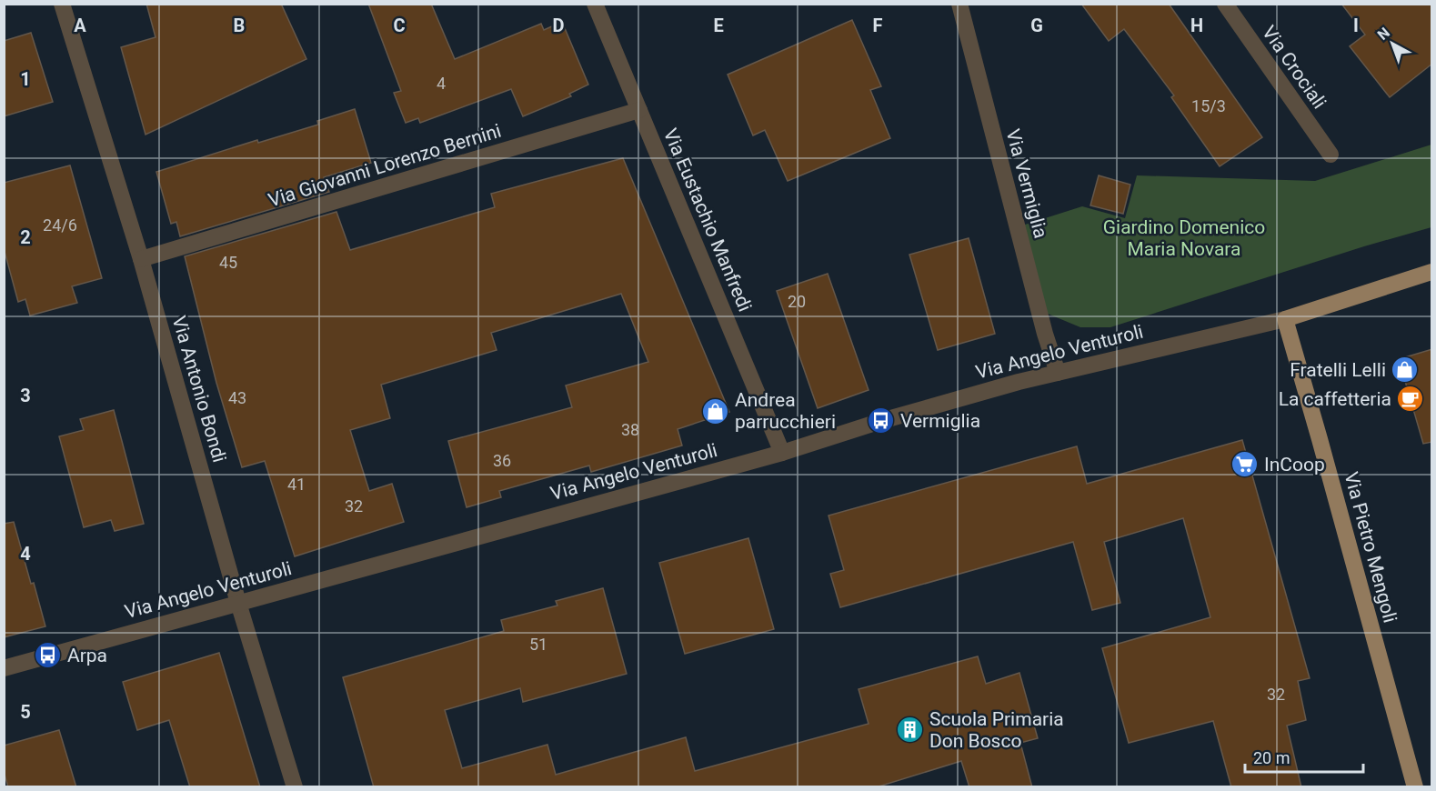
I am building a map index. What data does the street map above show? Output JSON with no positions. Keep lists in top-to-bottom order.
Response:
{
  "streets": {
    "main road": ["Via Angelo Venturoli", "Via Pietro Mengoli"],
    "street": [
      "Via Crociali",
      "Via Giovanni Lorenzo Bernini",
      "Via Vermiglia",
      "Via Eustachio Manfredi",
      "Via Antonio Bondi"
    ]
  },
  "crossings": [
    ["Via Giovanni Lorenzo Bernini", "Via Eustachio Manfredi"],
    ["Via Giovanni Lorenzo Bernini", "Via Antonio Bondi"],
    ["Via Vermiglia", "Via Angelo Venturoli"],
    ["Via Eustachio Manfredi", "Via Angelo Venturoli"],
    ["Via Angelo Venturoli", "Via Antonio Bondi"],
    ["Via Angelo Venturoli", "Via Pietro Mengoli"]
  ],
  "parks": ["Giardino Domenico Maria Novara"],
  "places": {
    "shop": ["Fratelli Lelli", "Andrea parrucchieri"],
    "cafe": ["La caffetteria"],
    "bus stop": ["Vermiglia", "Arpa"],
    "supermarket": ["InCoop"],
    "building": ["Scuola Primaria Don Bosco"]
  },
  "house_numbers": [
    "4",
    "15/3",
    "24/6",
    "45",
    "20",
    "43",
    "38",
    "36",
    "41",
    "32",
    "51",
    "32"
  ],
  "scale_bar": "20 m",
  "north": "top left",
  "grid": {
    "columns": [
      "A",
      "B",
      "C",
      "D",
      "E",
      "F",
      "G",
      "H",
      "I"
    ],
    "rows": [
      "1",
      "2",
      "3",
      "4",
      "5"
    ]
  }
}
